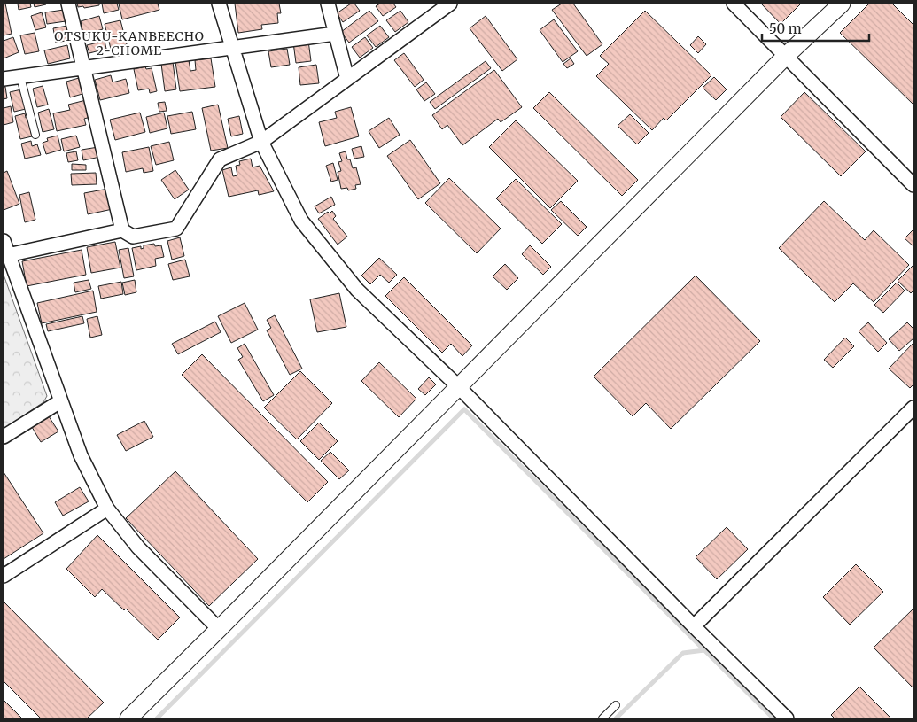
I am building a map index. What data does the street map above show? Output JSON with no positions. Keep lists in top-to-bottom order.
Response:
{
  "districts": ["OTSUKU-KANBEECHO 2-CHOME"],
  "scale_bar": "50 m"
}
